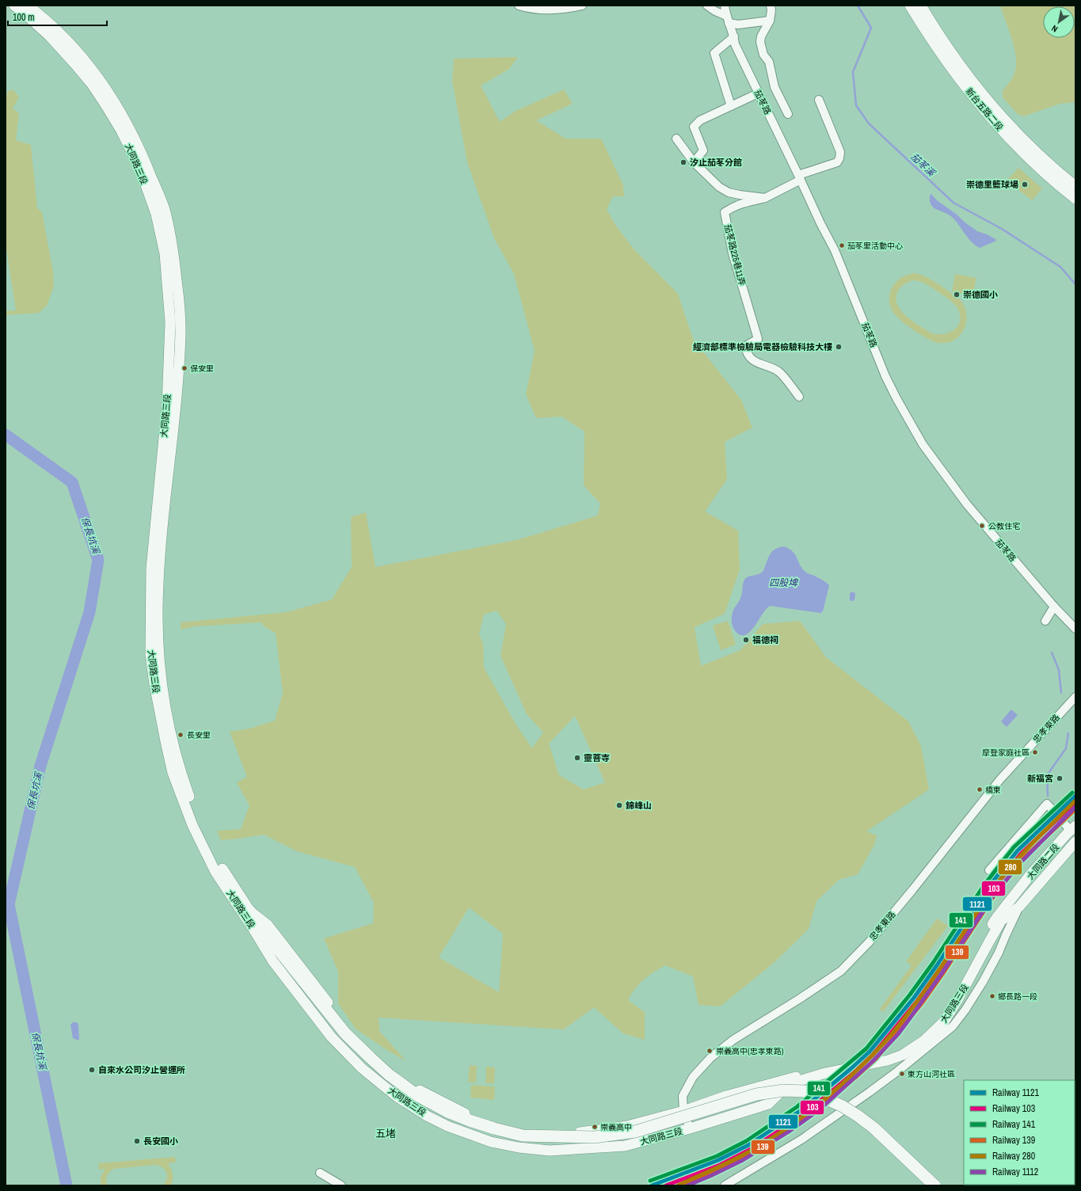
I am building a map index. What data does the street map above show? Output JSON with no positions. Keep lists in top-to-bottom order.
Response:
{
  "streets": {
    "main road": ["新台五路二段", "大同路三段", "大同路二段"],
    "street": ["茄苳路", "茄苳路225巷11弄", "忠孝東路"]
  },
  "crossings": [
    ["大同路三段", "忠孝東路"],
    ["大同路三段", "大同路二段"]
  ],
  "districts": ["五堵"],
  "water": ["茄苳溪", "保長坑溪", "四股埤"],
  "places": [
    "汐止茄苳分館",
    "崇德里籃球場",
    "茄苳里活動中心",
    "崇德國小",
    "經濟部標準檢驗局電器檢驗科技大樓",
    "保安里",
    "公教住宅",
    "福德祠",
    "長安里",
    "摩登家庭社區",
    "靈菩寺",
    "新福宮",
    "橋東",
    "錦峰山",
    "鄉長路一段",
    "崇義高中(忠孝東路)",
    "自來水公司汐止營運所",
    "東方山河社區",
    "崇義高中",
    "長安國小"
  ],
  "lines": [
    "rail line 141",
    "rail line 1121",
    "rail line 280",
    "rail line 103",
    "rail line 1112",
    "rail line 139"
  ],
  "legend": [
    "Railway 1121",
    "Railway 103",
    "Railway 141",
    "Railway 139",
    "Railway 280",
    "Railway 1112"
  ],
  "scale_bar": "100 m",
  "north": "bottom left"
}
